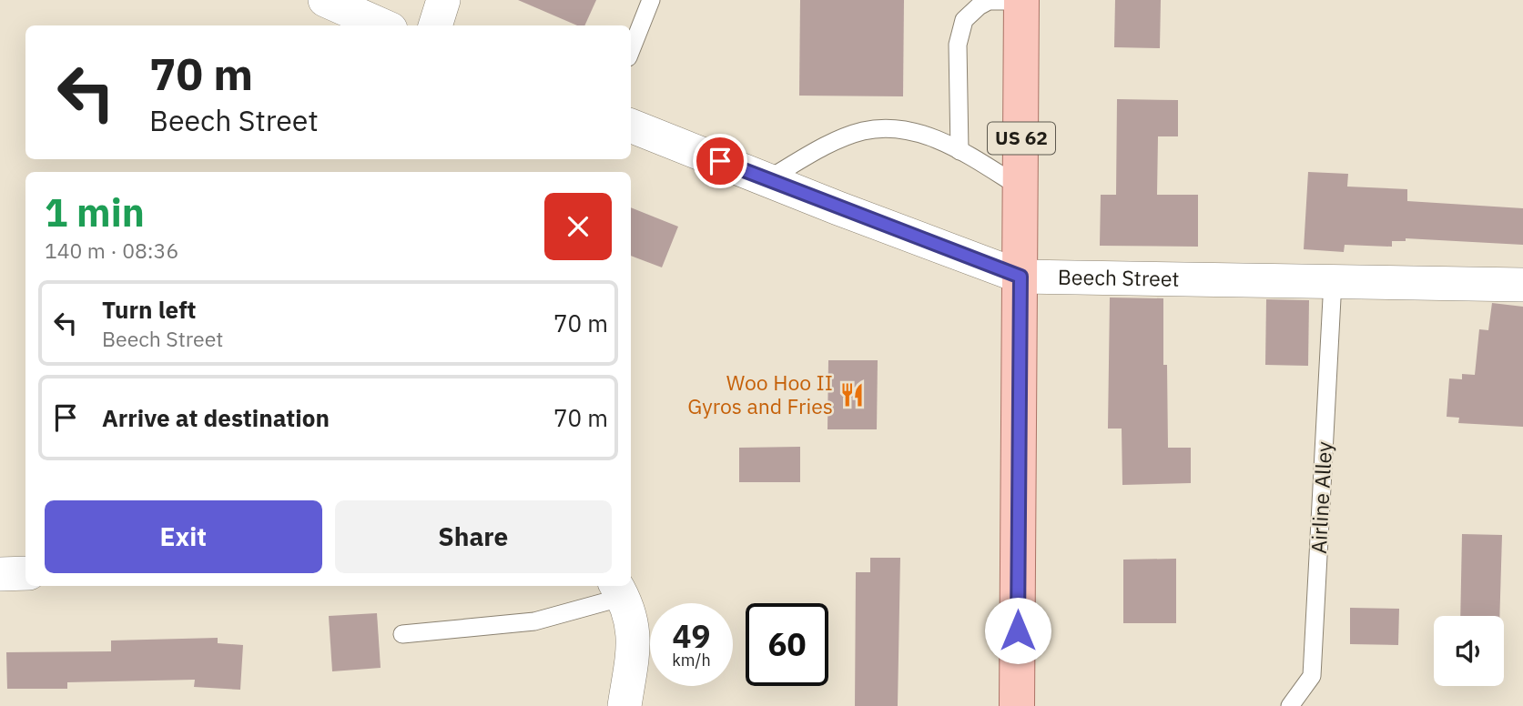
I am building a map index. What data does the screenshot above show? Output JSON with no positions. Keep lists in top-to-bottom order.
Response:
{
  "streets": {
    "main road": ["US 62"],
    "street": ["Beech Street"],
    "lane": ["Airline Alley"]
  },
  "crossings": [
    ["US 62", "Beech Street"],
    ["Beech Street", "Airline Alley"]
  ],
  "places": {
    "restaurant": ["Woo Hoo II Gyros and Fries"]
  },
  "page": {
    "turn": ["70 m", "Beech Street"],
    "heading": ["1 min", "140 m · 08:36"],
    "list": [
      {
        "name": "Turn left",
        "note": "Beech Street",
        "value": "70 m"
      },
      {
        "name": "Arrive at destination",
        "value": "70 m"
      }
    ],
    "buttons": ["Exit", "Share"],
    "speed": "49 km/h",
    "limit": "60"
  }
}
